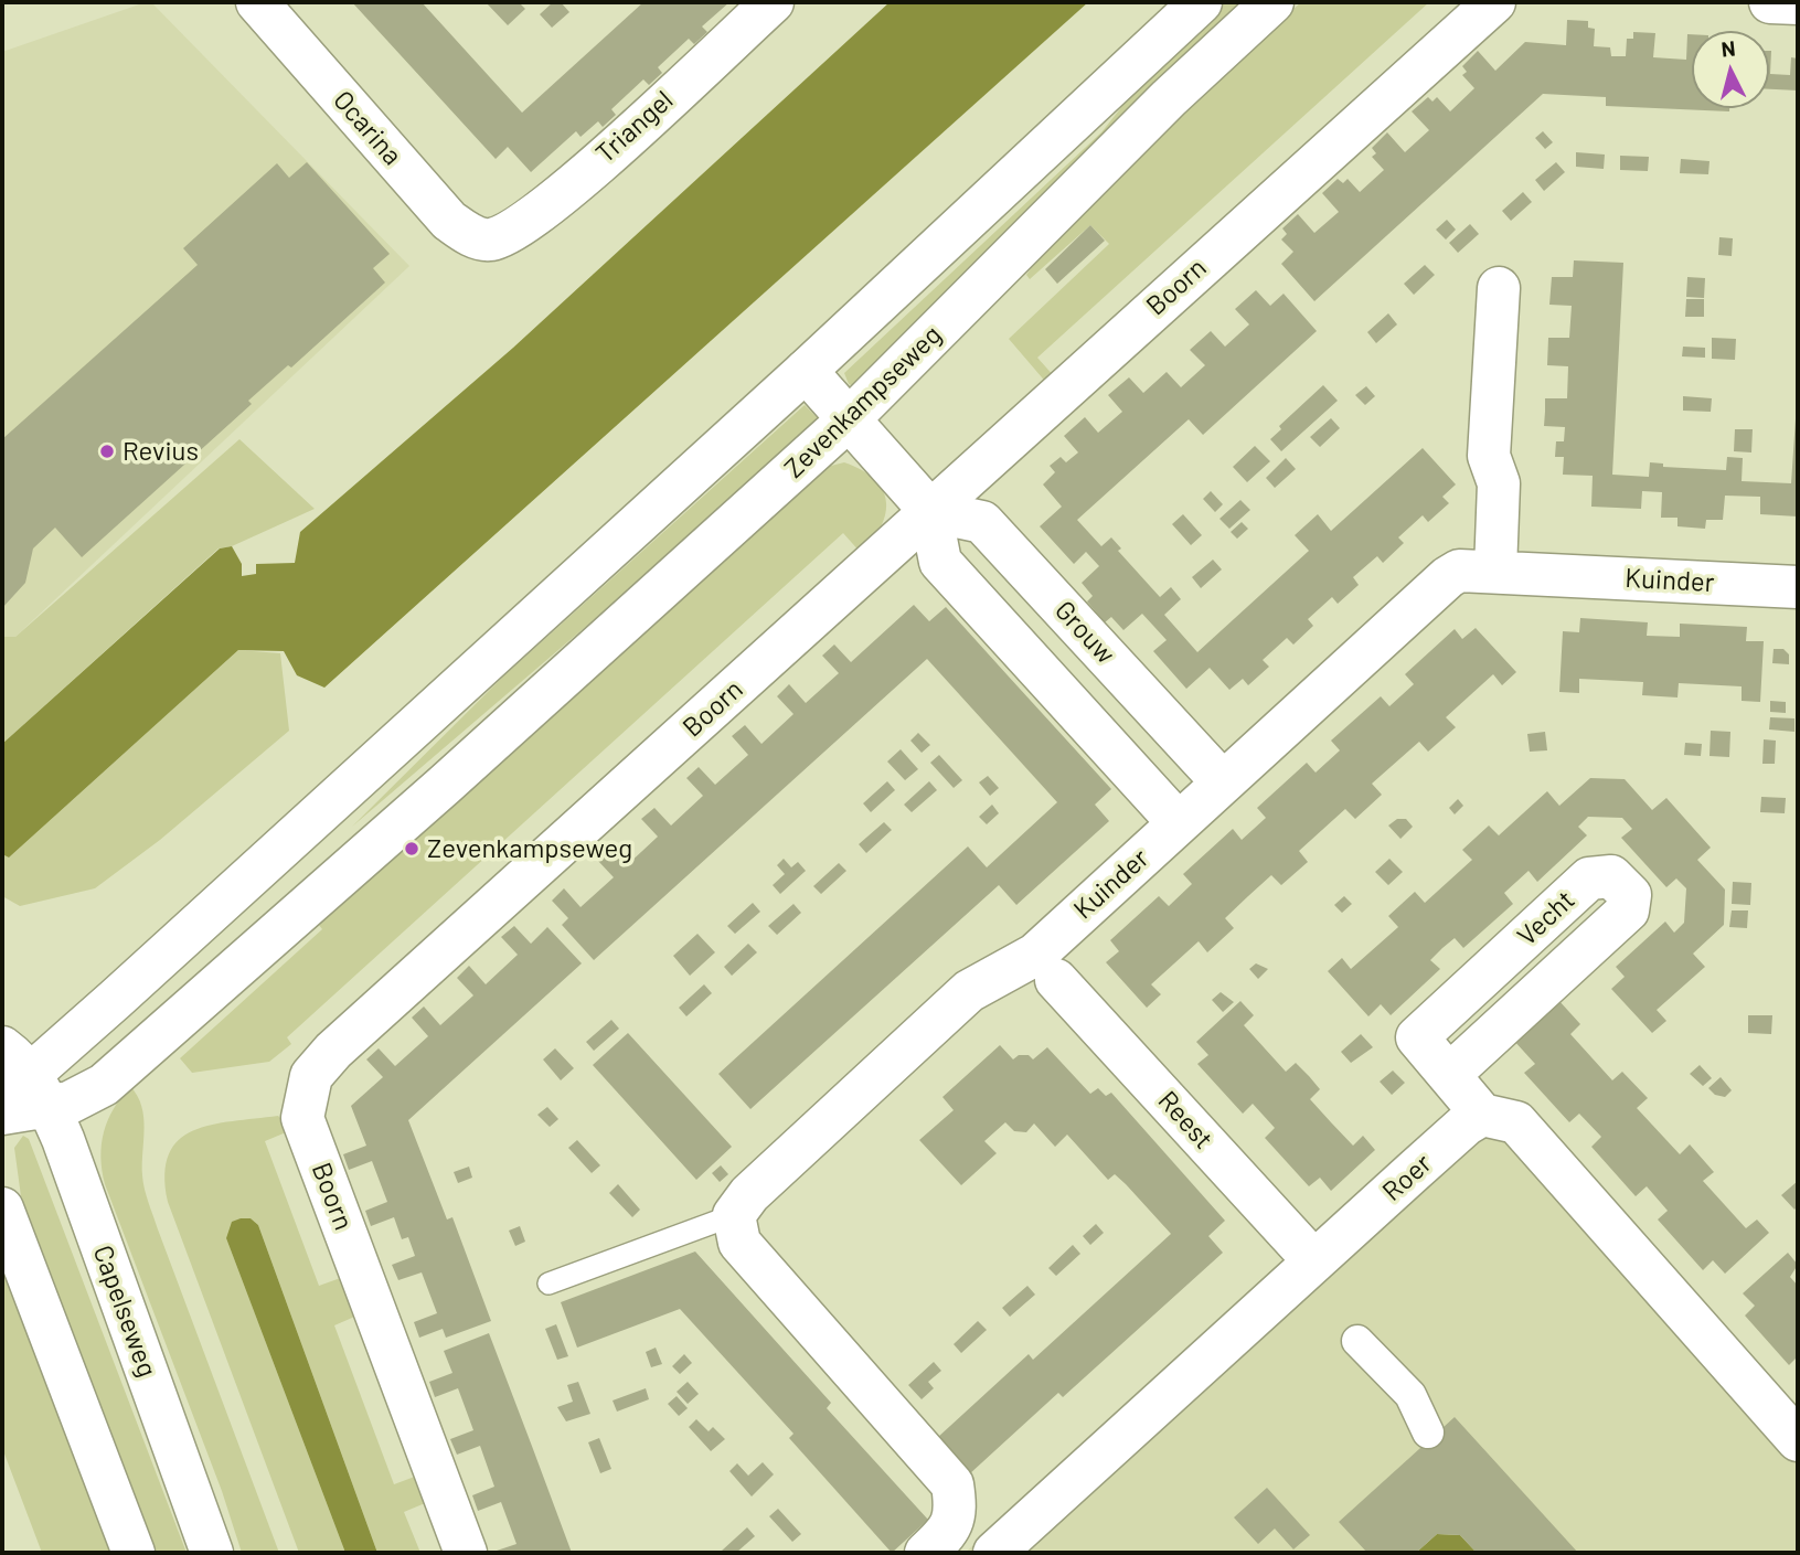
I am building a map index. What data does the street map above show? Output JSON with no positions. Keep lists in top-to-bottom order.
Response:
{
  "streets": {
    "street": [
      "Triangel",
      "Ocarina",
      "Boorn",
      "Zevenkampseweg",
      "Kuinder",
      "Grouw",
      "Vecht",
      "Reest",
      "Roer",
      "Capelseweg"
    ]
  },
  "crossings": [
    ["Triangel", "Ocarina"],
    ["Boorn", "Grouw"],
    ["Zevenkampseweg", "Capelseweg"],
    ["Kuinder", "Grouw"],
    ["Vecht", "Roer"],
    ["Reest", "Roer"]
  ],
  "places": ["Revius", "Zevenkampseweg"],
  "north": "top"
}
